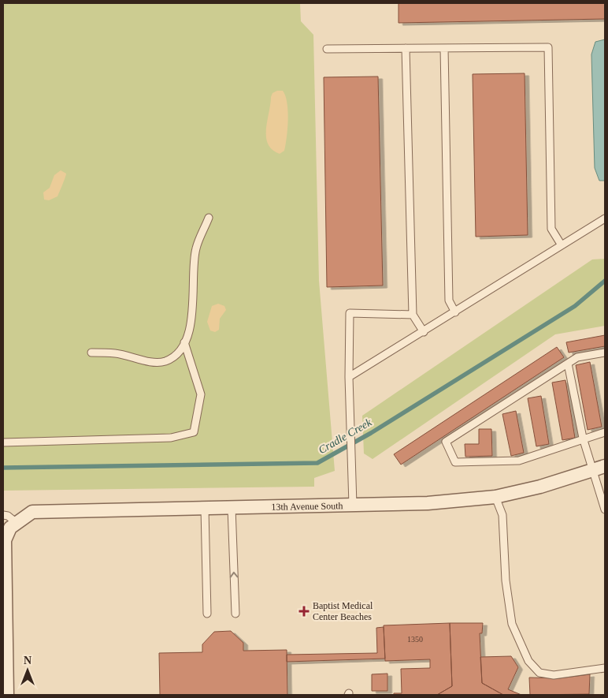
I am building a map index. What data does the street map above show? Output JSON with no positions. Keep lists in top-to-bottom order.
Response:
{
  "streets": {
    "street": ["13th Avenue South"]
  },
  "water": ["Cradle Creek"],
  "places": {
    "health": ["Baptist Medical Center Beaches"]
  },
  "house_numbers": ["1350"],
  "north": "top"
}
